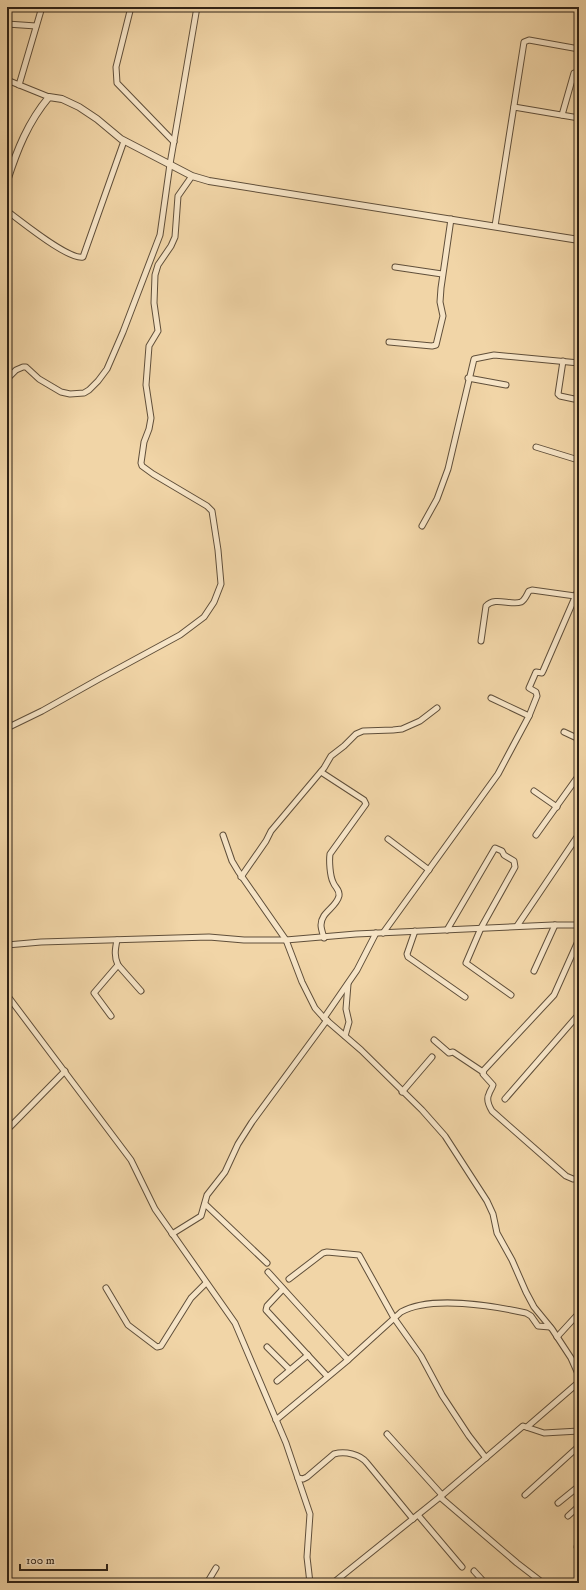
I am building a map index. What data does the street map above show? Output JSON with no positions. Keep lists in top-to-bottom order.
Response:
{
  "scale_bar": "100 m"
}
